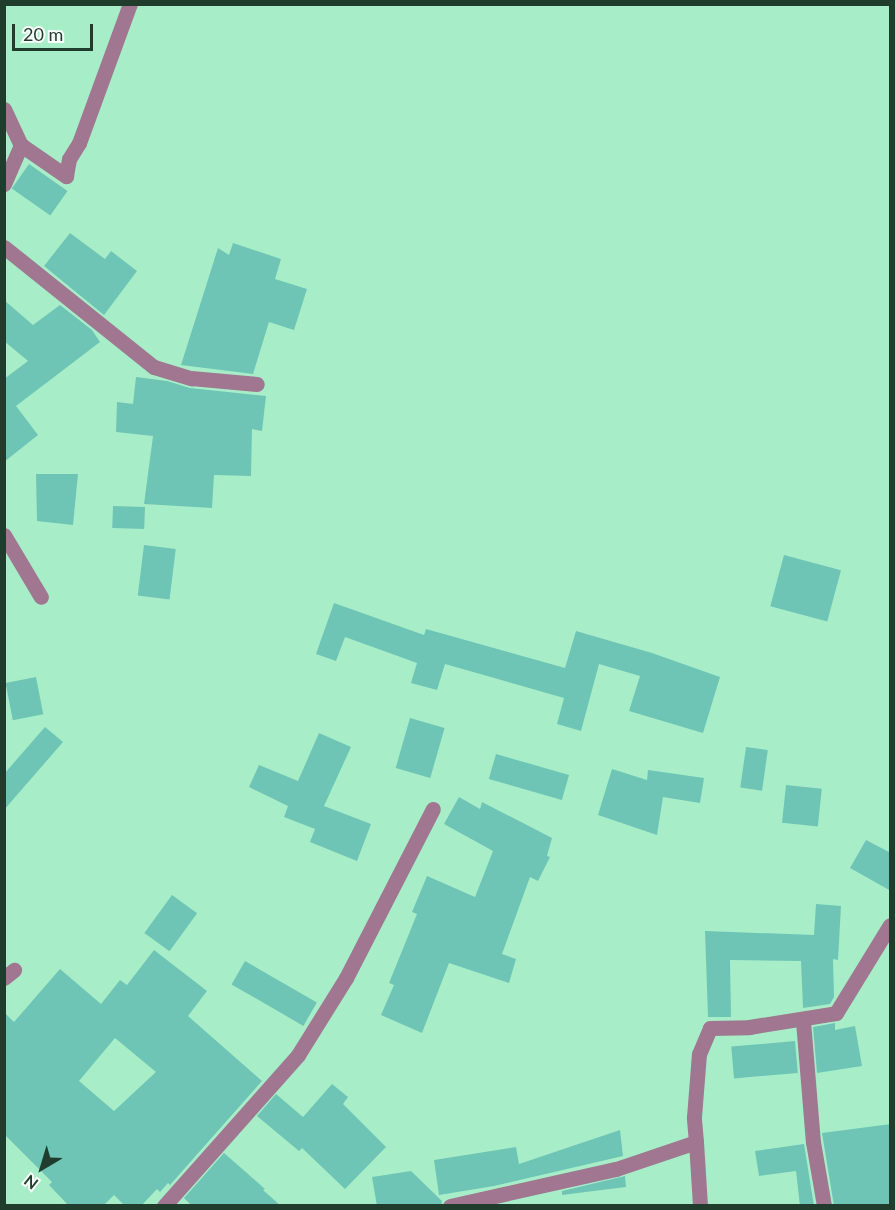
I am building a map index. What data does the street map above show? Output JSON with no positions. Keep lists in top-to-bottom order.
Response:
{
  "scale_bar": "20 m",
  "north": "bottom left"
}
